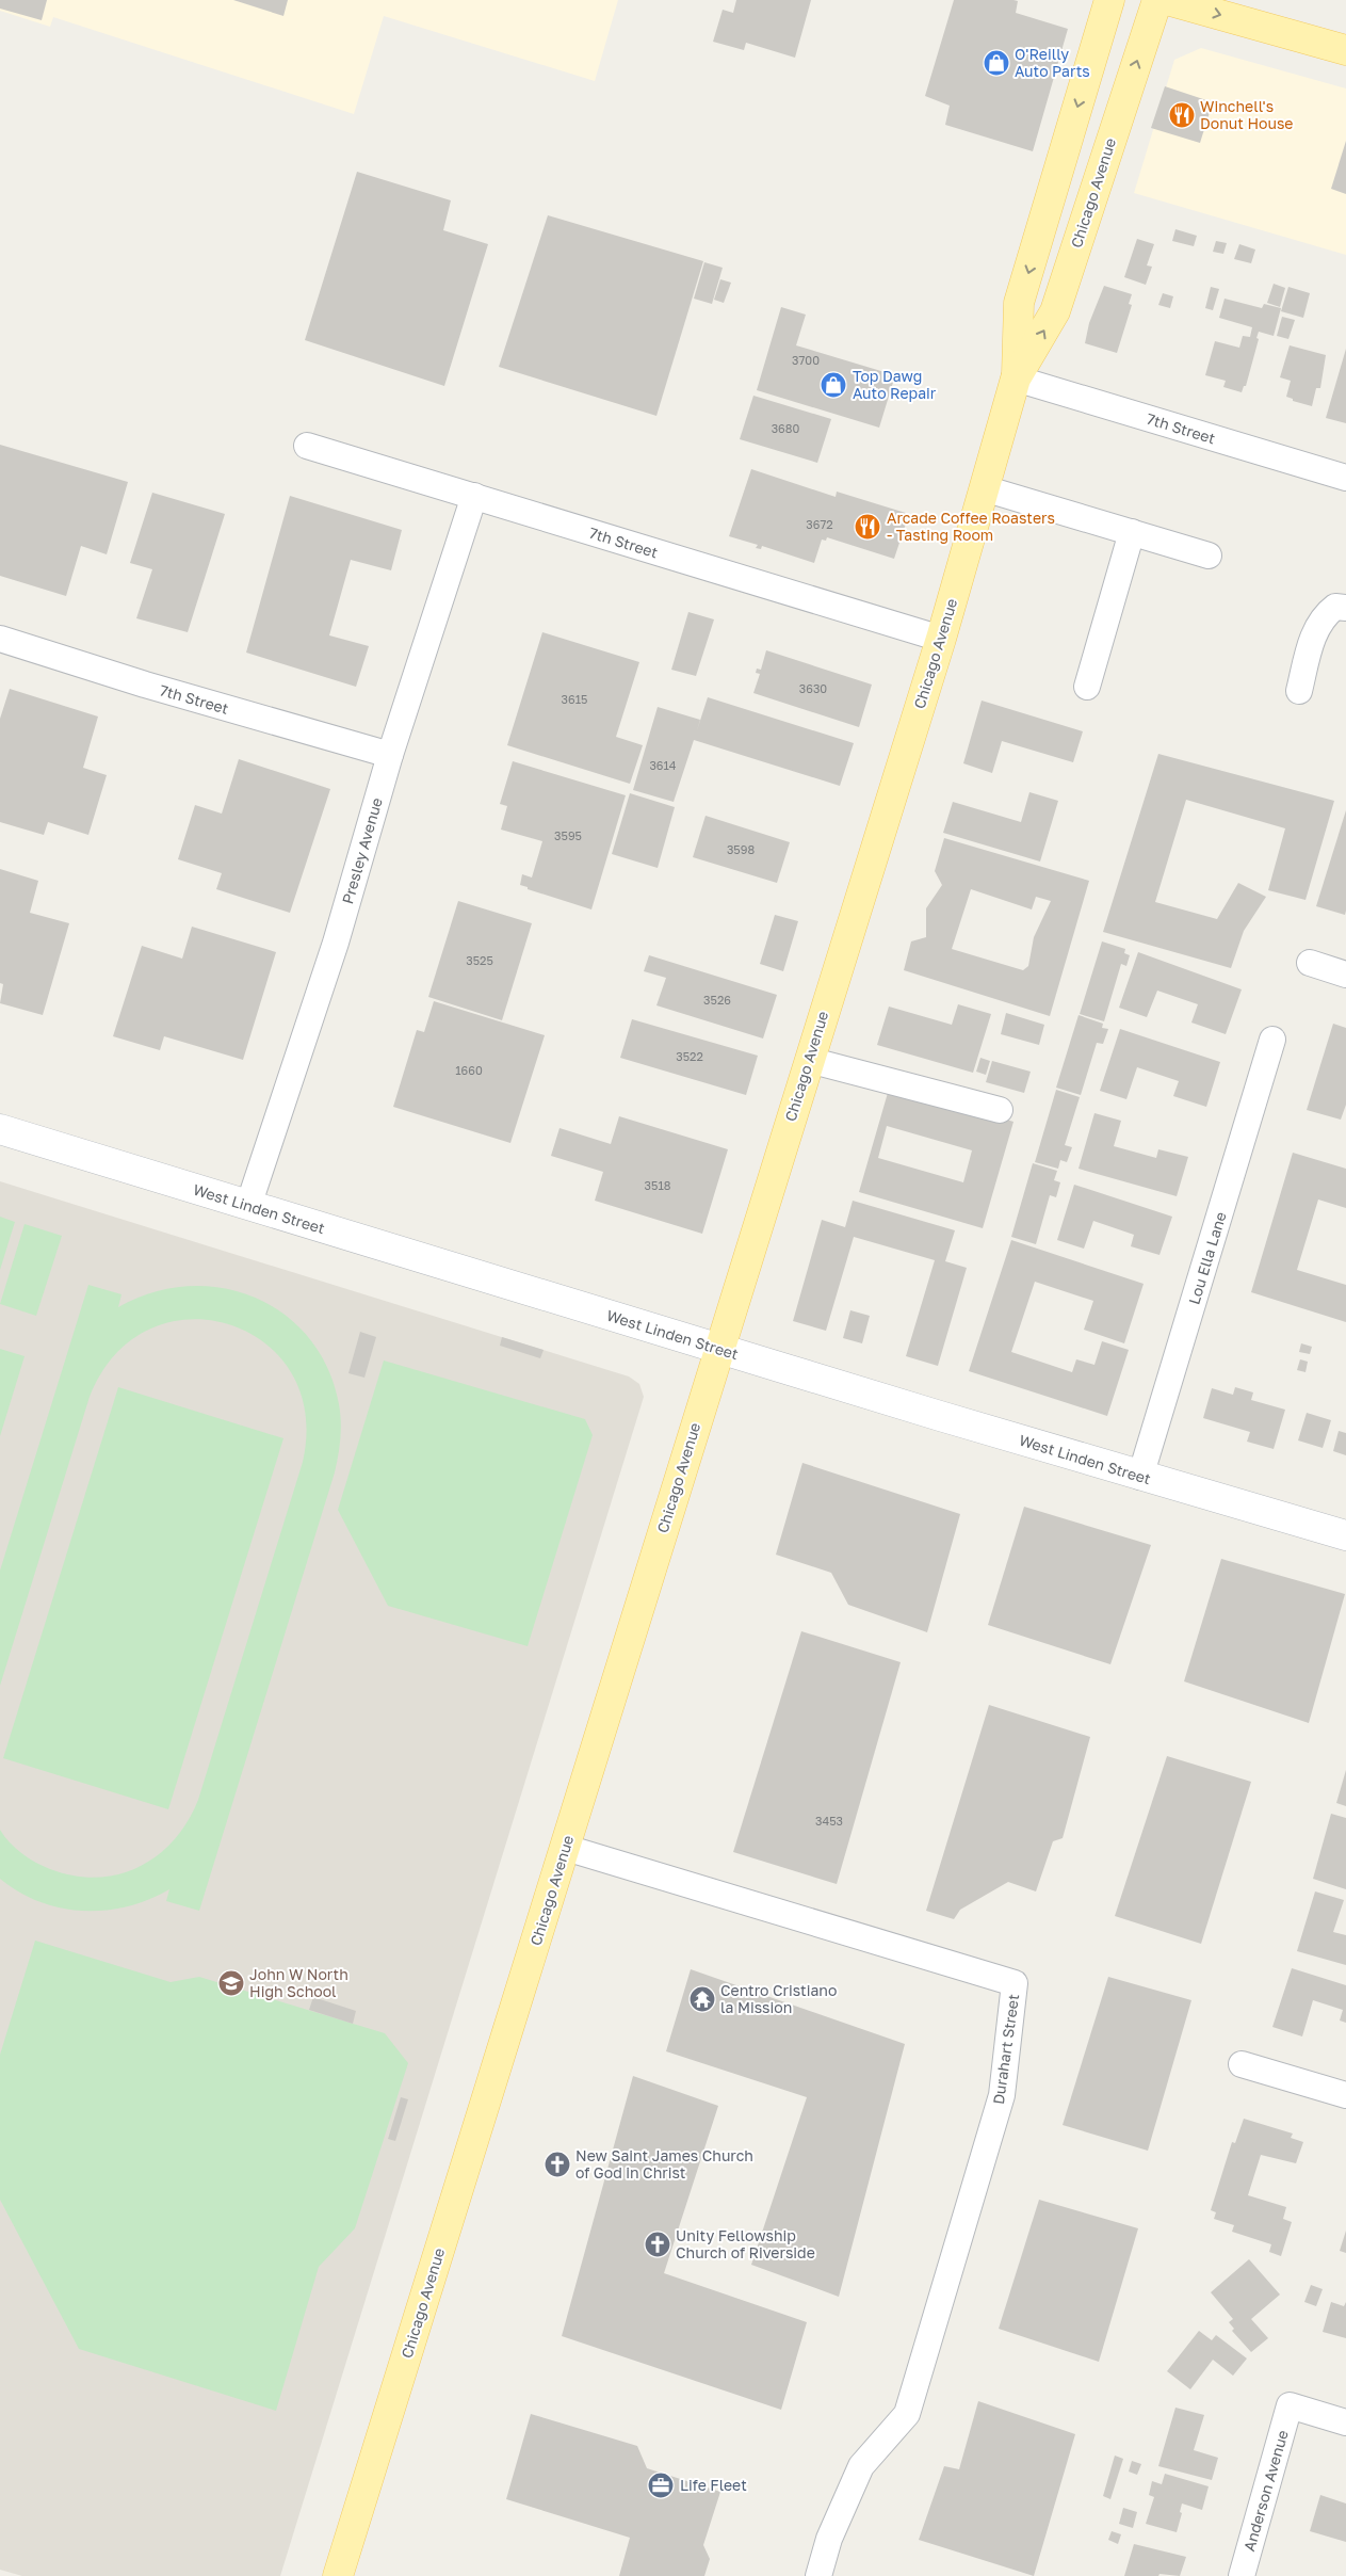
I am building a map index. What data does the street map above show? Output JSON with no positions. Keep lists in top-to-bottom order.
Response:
{
  "streets": {
    "main road": ["Chicago Avenue", "West Linden Street"],
    "street": [
      "7th Street",
      "Presley Avenue",
      "Lou Ella Lane",
      "Durahart Street",
      "Anderson Avenue"
    ]
  },
  "crossings": [
    ["Chicago Avenue", "7th Street"],
    ["Chicago Avenue", "West Linden Street"],
    ["Chicago Avenue", "Durahart Street"],
    ["7th Street", "Presley Avenue"],
    ["Presley Avenue", "West Linden Street"],
    ["West Linden Street", "Lou Ella Lane"]
  ],
  "places": {
    "shop": ["O'Reilly Auto Parts", "Top Dawg Auto Repair"],
    "restaurant": ["Winchell's Donut House", "Arcade Coffee Roasters - Tasting Room"],
    "school or university": ["John W North High School"],
    "temple": ["Centro Cristiano la Mission"],
    "church": ["New Saint James Church of God in Christ", "Unity Fellowship Church of Riverside"],
    "office": ["Life Fleet"]
  },
  "house_numbers": [
    "3700",
    "3680",
    "3672",
    "3630",
    "3615",
    "3614",
    "3595",
    "3598",
    "3525",
    "3526",
    "3522",
    "1660",
    "3518",
    "3453"
  ]
}
